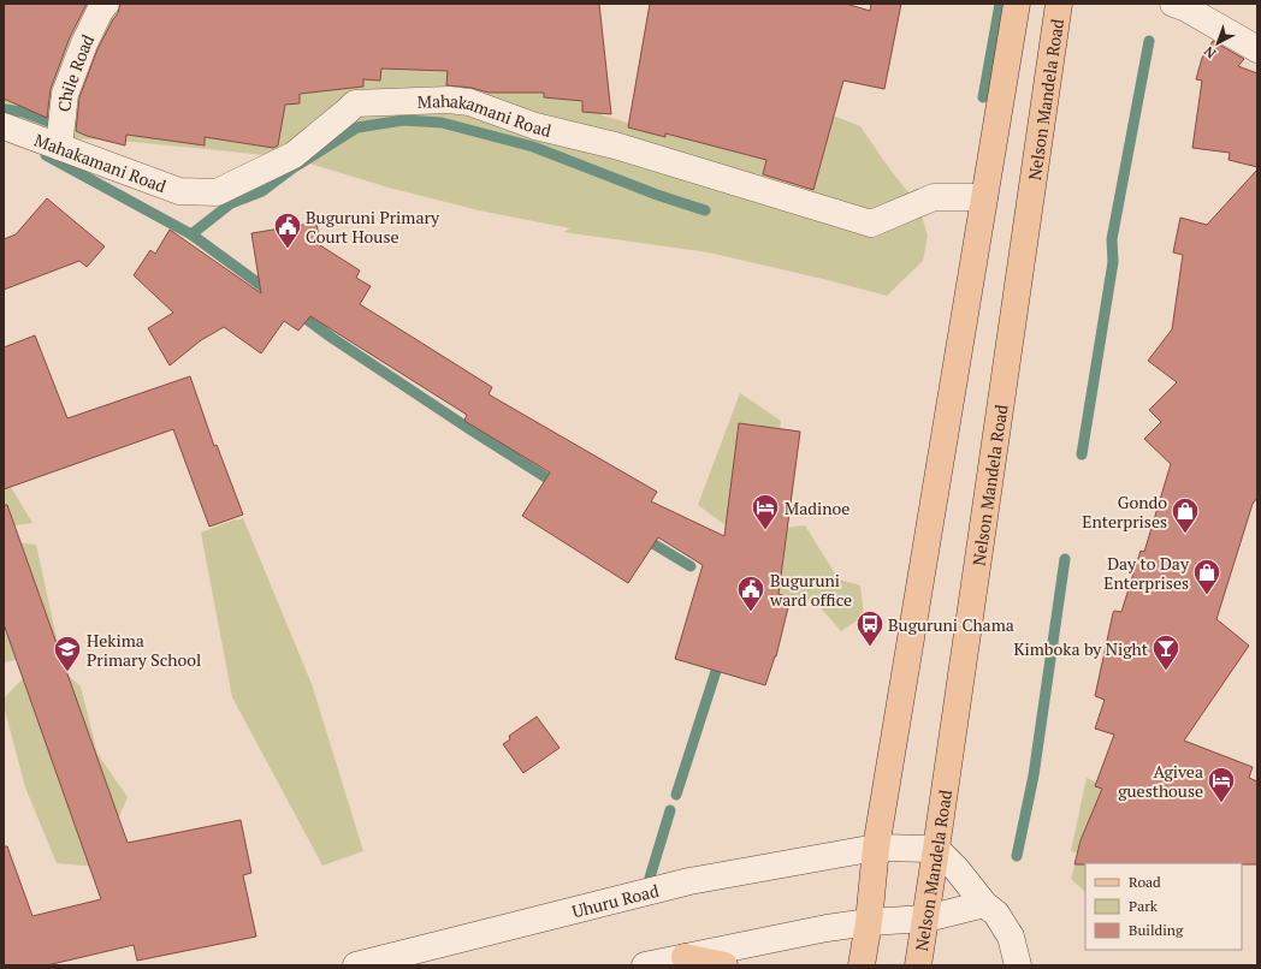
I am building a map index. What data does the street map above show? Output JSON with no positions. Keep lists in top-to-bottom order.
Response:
{
  "streets": {
    "main road": ["Nelson Mandela Road"],
    "street": ["Chile Road", "Mahakamani Road", "Uhuru Road"]
  },
  "crossings": [
    ["Chile Road", "Mahakamani Road"],
    ["Nelson Mandela Road", "Uhuru Road"]
  ],
  "places": {
    "public building": ["Buguruni Primary Court House", "Buguruni ward office"],
    "hotel": ["Madinoe", "Agivea guesthouse"],
    "shop": ["Gondo Enterprises", "Day to Day Enterprises"],
    "bus stop": ["Buguruni Chama"],
    "bar": ["Kimboka by Night"],
    "school or university": ["Hekima Primary School"]
  },
  "legend": ["Road", "Park", "Building"],
  "north": "bottom left"
}
